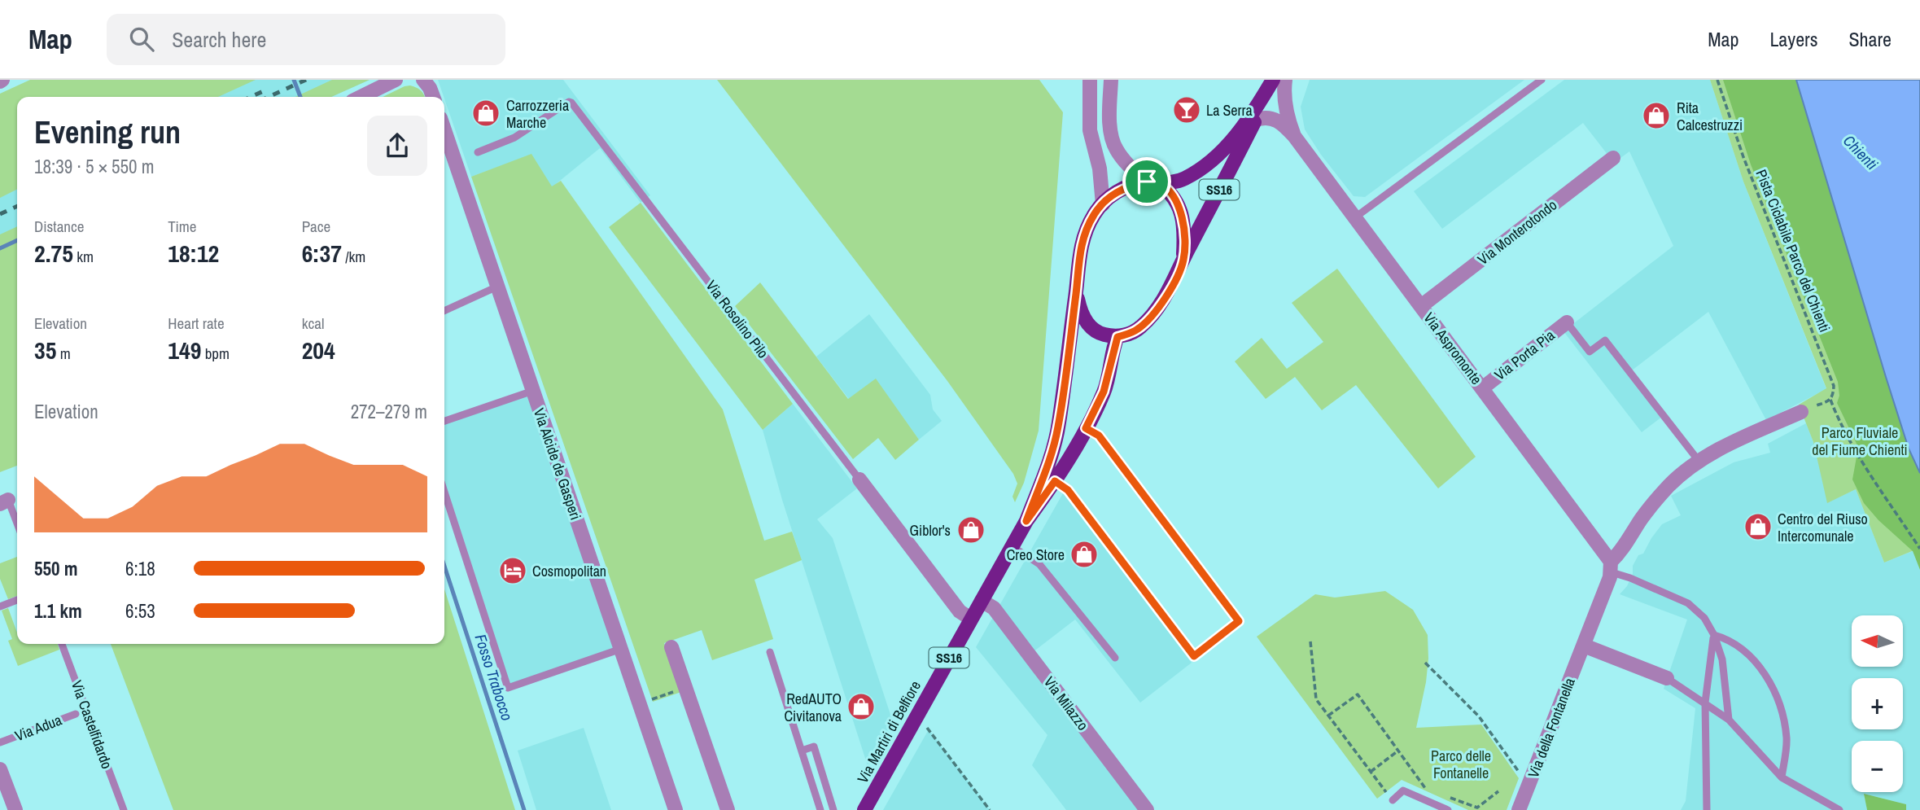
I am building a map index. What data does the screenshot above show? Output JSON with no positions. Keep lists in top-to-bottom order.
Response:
{
  "streets": {
    "main road": ["SS16", "Via Martiri di Belfiore"],
    "street": [
      "Via Monterotondo",
      "Via Rosolino Pilo",
      "Via Aspromonte",
      "Via Porta Pia",
      "Via Alcide de Gasperi",
      "Via Milazzo",
      "Via della Fontanella"
    ],
    "lane": ["Via Castelfidardo", "Via Adua"],
    "path": ["Pista Ciclabile Parco del Chienti"]
  },
  "crossings": [
    ["SS16", "Via Aspromonte"],
    ["SS16", "Via Martiri di Belfiore"],
    ["Via Monterotondo", "Via Aspromonte"],
    ["Via Rosolino Pilo", "Via Martiri di Belfiore"],
    ["Via Aspromonte", "Via Porta Pia"],
    ["Via Aspromonte", "Via della Fontanella"],
    ["Via Milazzo", "Via Martiri di Belfiore"]
  ],
  "water": ["Chienti", "Fosso Trabocco"],
  "parks": ["Parco Fluviale del Fiume Chienti", "Parco delle Fontanelle"],
  "places": {
    "bar": ["La Serra"],
    "shop": [
      "Carrozzeria Marche",
      "Rita Calcestruzzi",
      "Centro del Riuso Intercomunale",
      "Giblor's",
      "Creo Store",
      "RedAUTO Civitanova"
    ],
    "hotel": ["Cosmopolitan"]
  },
  "north": "left",
  "page": {
    "header": "Map",
    "search": "Search here",
    "nav": ["Map", "Layers", "Share"],
    "heading": ["Evening run", "18:39 · 5 × 550 m"],
    "stats": [
      ["Distance", "2.75 km"],
      ["Time", "18:12"],
      ["Pace", "6:37 /km"],
      ["Elevation", "35 m"],
      ["Heart rate", "149 bpm"],
      ["kcal", "204"]
    ],
    "chart": ["Elevation", "272–279 m"],
    "list": [
      {
        "name": "550 m",
        "note": "6:18"
      },
      {
        "name": "1.1 km",
        "note": "6:53"
      }
    ],
    "map_buttons": ["+", "−"]
  }
}
